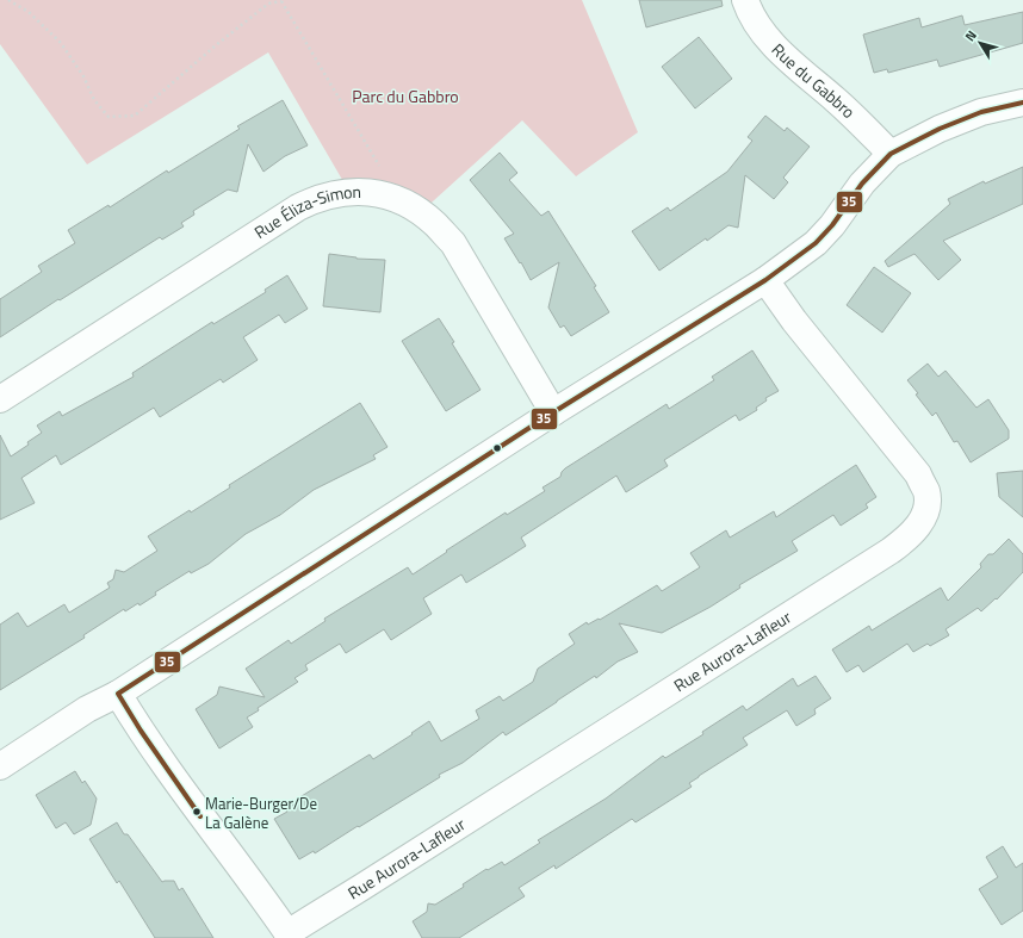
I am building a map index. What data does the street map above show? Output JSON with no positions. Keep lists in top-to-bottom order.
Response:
{
  "streets": {
    "street": ["Rue du Gabbro", "Rue Éliza-Simon", "Rue Aurora-Lafleur"]
  },
  "parks": ["Parc du Gabbro"],
  "places": ["Marie-Burger/De La Galène"],
  "lines": ["transit line 35"],
  "north": "top left"
}
